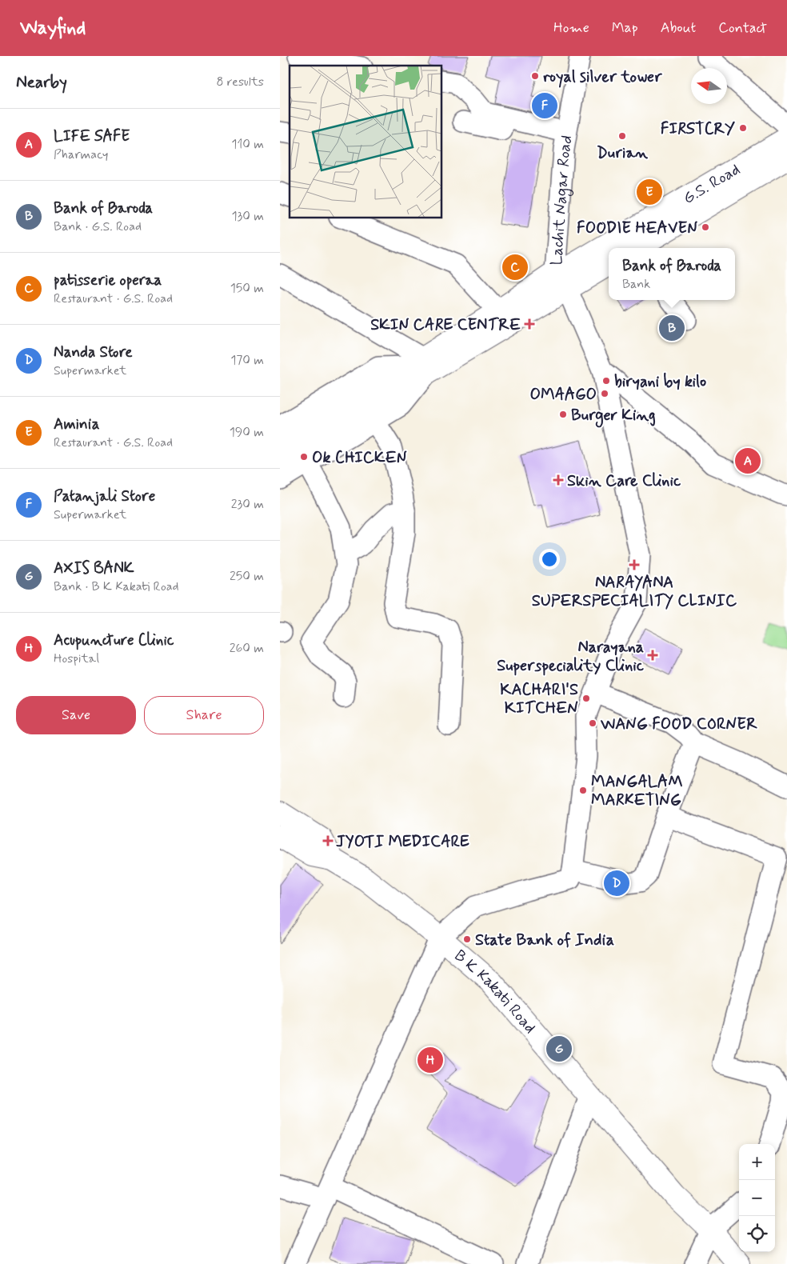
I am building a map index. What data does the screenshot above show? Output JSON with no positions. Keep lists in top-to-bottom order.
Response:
{
  "streets": {
    "main road": ["G.S. Road", "B K Kakati Road"],
    "street": ["Lachit Nagar Road"]
  },
  "crossings": [
    ["G.S. Road", "Lachit Nagar Road"]
  ],
  "places": {
    "other": [
      "royal silver tower",
      "FIRSTCRY",
      "Durian",
      "FOODIE HEAVEN",
      "biryani by kilo",
      "OMAAGO",
      "Burger King",
      "Ok CHICKEN",
      "KACHARI'S KITCHEN",
      "WANG FOOD CORNER",
      "MANGALAM MARKETING",
      "State Bank of India"
    ],
    "health": [
      "SKIN CARE CENTRE",
      "Skin Care Clinic",
      "NARAYANA SUPERSPECIALITY CLINIC",
      "Narayana Superspeciality Clinic",
      "JYOTI MEDICARE"
    ]
  },
  "north": "left",
  "page": {
    "header": "Wayfind",
    "nav": [
      "Home",
      "Map",
      "About",
      "Contact"
    ],
    "heading": ["Nearby", "8 results"],
    "pins": [
      "F",
      "E",
      "C",
      "B",
      "A",
      "D",
      "G",
      "H"
    ],
    "list": [
      {
        "mark": "A",
        "name": "LIFE SAFE",
        "note": "Pharmacy",
        "value": "110 m"
      },
      {
        "mark": "B",
        "name": "Bank of Baroda",
        "note": "Bank · G.S. Road",
        "value": "130 m"
      },
      {
        "mark": "C",
        "name": "patisserie operaa",
        "note": "Restaurant · G.S. Road",
        "value": "150 m"
      },
      {
        "mark": "D",
        "name": "Nanda Store",
        "note": "Supermarket",
        "value": "170 m"
      },
      {
        "mark": "E",
        "name": "Aminia",
        "note": "Restaurant · G.S. Road",
        "value": "190 m"
      },
      {
        "mark": "F",
        "name": "Patanjali Store",
        "note": "Supermarket",
        "value": "230 m"
      },
      {
        "mark": "G",
        "name": "AXIS BANK",
        "note": "Bank · B K Kakati Road",
        "value": "250 m"
      },
      {
        "mark": "H",
        "name": "Acupuncture Clinic",
        "note": "Hospital",
        "value": "260 m"
      }
    ],
    "popup": ["Bank of Baroda", "Bank"],
    "buttons": ["Save", "Share"],
    "map_buttons": ["+", "−"]
  }
}
